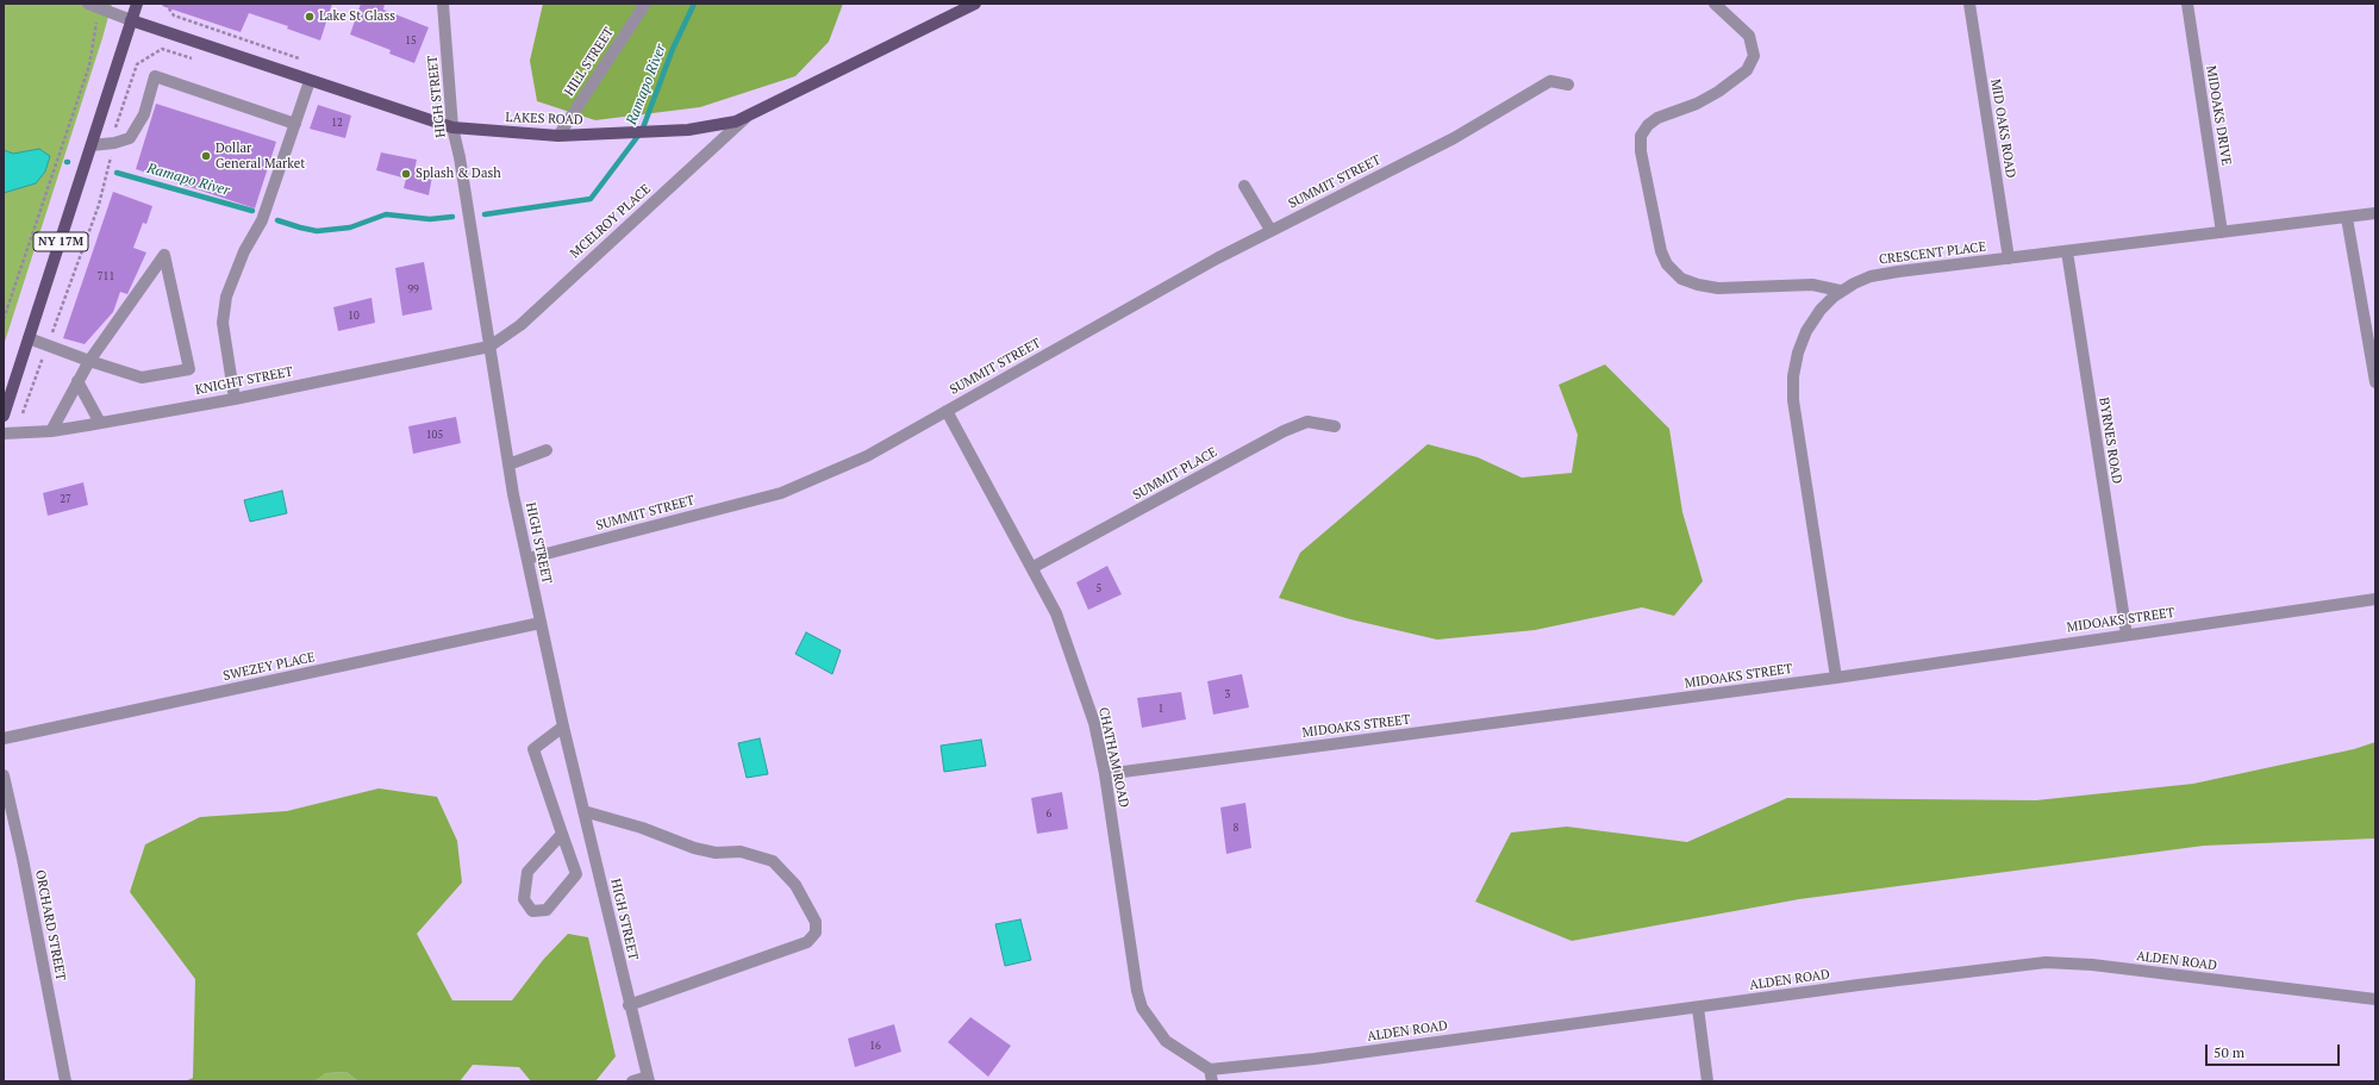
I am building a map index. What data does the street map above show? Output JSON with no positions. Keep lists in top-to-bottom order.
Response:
{
  "streets": {
    "main road": ["LAKES ROAD", "NY 17M"],
    "street": [
      "HILL STREET",
      "HIGH STREET",
      "MIDOAKS DRIVE",
      "MID OAKS ROAD",
      "SUMMIT STREET",
      "MCELROY PLACE",
      "CRESCENT PLACE",
      "KNIGHT STREET",
      "BYRNES ROAD",
      "SUMMIT PLACE",
      "MIDOAKS STREET",
      "SWEZEY PLACE",
      "CHATHAM ROAD",
      "ORCHARD STREET",
      "ALDEN ROAD"
    ]
  },
  "crossings": [
    ["HILL STREET", "LAKES ROAD"],
    ["HIGH STREET", "LAKES ROAD"],
    ["HIGH STREET", "SUMMIT STREET"],
    ["HIGH STREET", "MCELROY PLACE"],
    ["HIGH STREET", "KNIGHT STREET"],
    ["HIGH STREET", "SWEZEY PLACE"],
    ["MIDOAKS DRIVE", "CRESCENT PLACE"],
    ["LAKES ROAD", "MCELROY PLACE"],
    ["LAKES ROAD", "NY 17M"],
    ["MID OAKS ROAD", "CRESCENT PLACE"],
    ["SUMMIT STREET", "CHATHAM ROAD"],
    ["MCELROY PLACE", "KNIGHT STREET"],
    ["CRESCENT PLACE", "BYRNES ROAD"],
    ["CRESCENT PLACE", "MIDOAKS STREET"],
    ["BYRNES ROAD", "MIDOAKS STREET"],
    ["SUMMIT PLACE", "CHATHAM ROAD"],
    ["MIDOAKS STREET", "CHATHAM ROAD"],
    ["CHATHAM ROAD", "ALDEN ROAD"]
  ],
  "water": ["Ramapo River"],
  "places": ["Lake St Glass", "Dollar General Market", "Splash & Dash"],
  "house_numbers": [
    "15",
    "12",
    "711",
    "99",
    "10",
    "105",
    "27",
    "5",
    "3",
    "1",
    "6",
    "8",
    "16"
  ],
  "scale_bar": "50 m"
}
